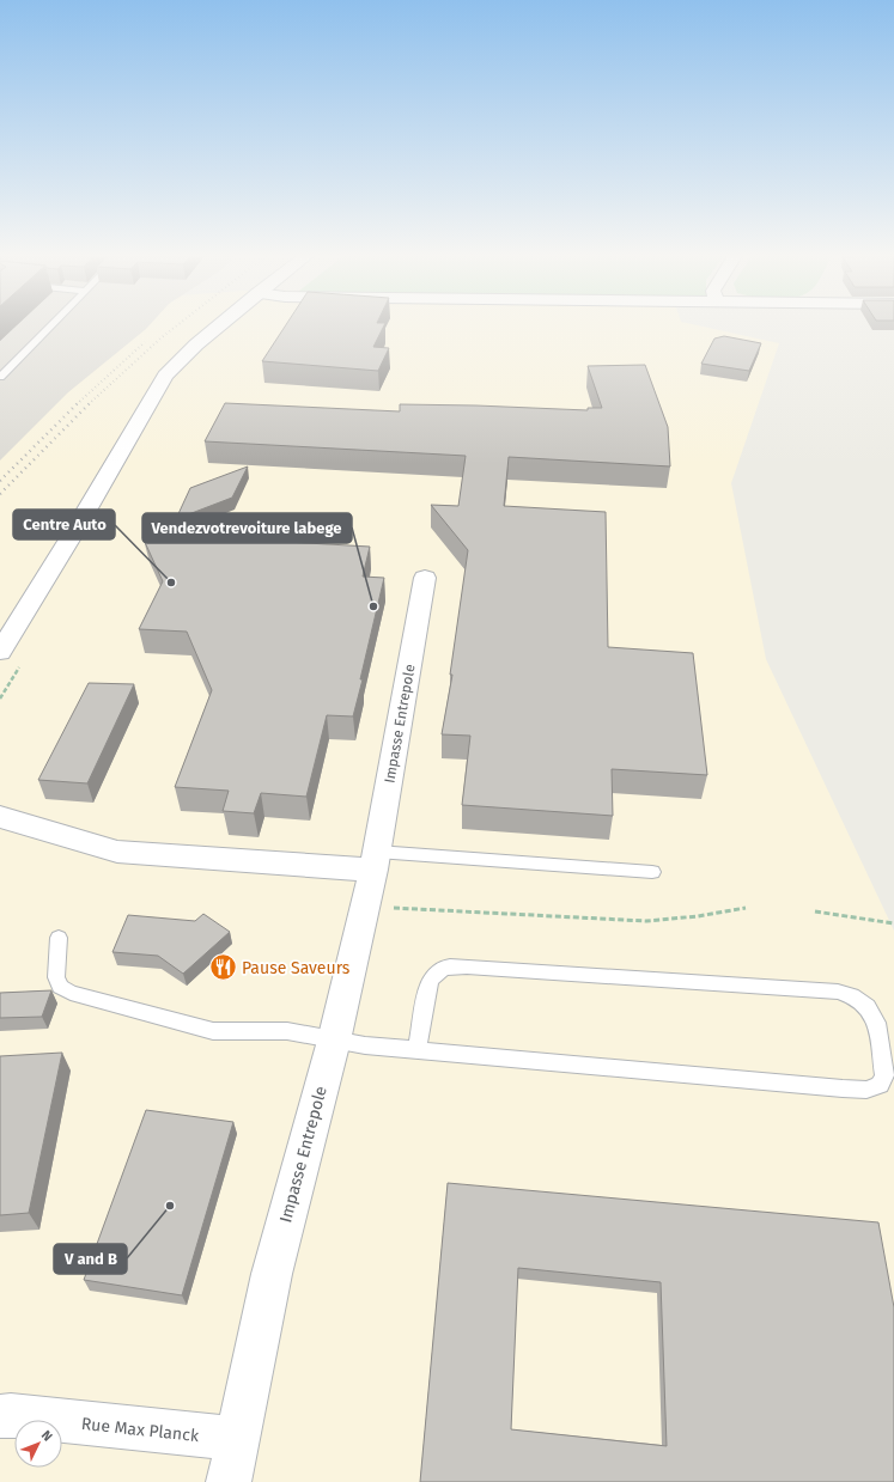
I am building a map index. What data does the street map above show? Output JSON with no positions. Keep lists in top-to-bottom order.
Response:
{
  "streets": {
    "street": ["Impasse Entrepole", "Rue Max Planck"]
  },
  "crossings": [
    ["Impasse Entrepole", "Rue Max Planck"]
  ],
  "places": {
    "other": ["Centre Auto", "Vendezvotrevoiture labege", "V and B"],
    "restaurant": ["Pause Saveurs"]
  },
  "north": "top right"
}
